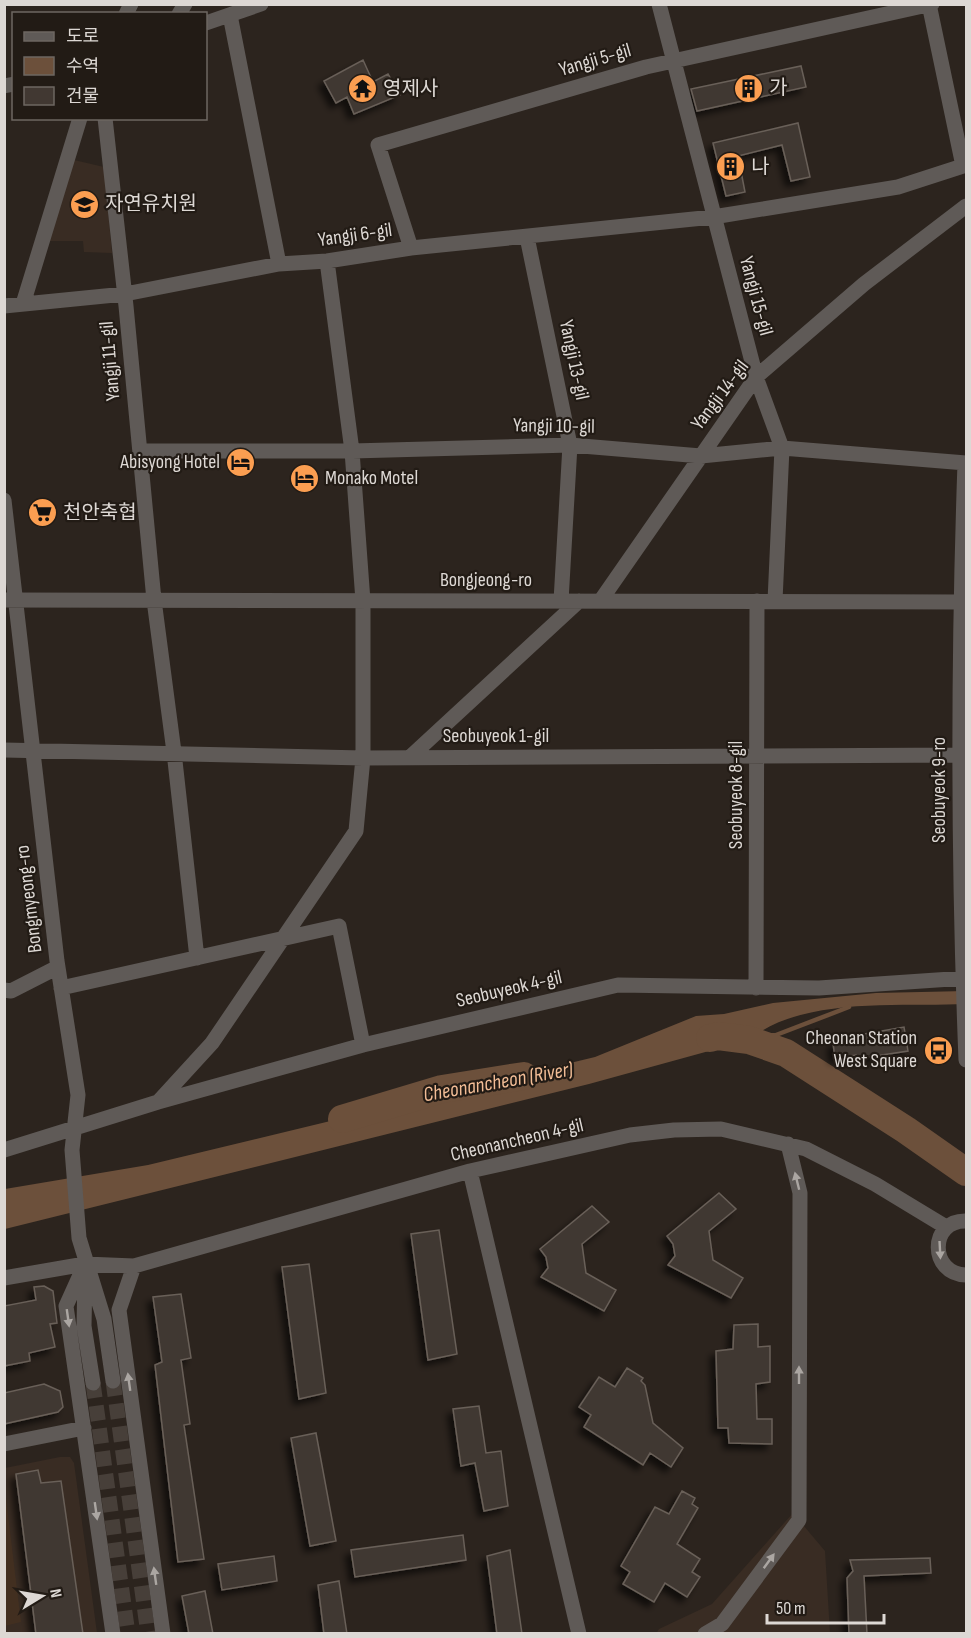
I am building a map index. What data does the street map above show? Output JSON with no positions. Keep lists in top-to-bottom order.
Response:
{
  "streets": {
    "street": [
      "Yangji 5-gil",
      "Yangji 6-gil",
      "Yangji 15-gil",
      "Yangji 13-gil",
      "Yangji 11-gil",
      "Yangji 14-gil",
      "Yangji 10-gil",
      "Bongjeong-ro",
      "Seobuyeok 1-gil",
      "Seobuyeok 9-ro",
      "Seobuyeok 8-gil",
      "Bongmyeong-ro",
      "Seobuyeok 4-gil",
      "Cheonancheon 4-gil"
    ]
  },
  "crossings": [
    ["Yangji 5-gil", "Yangji 6-gil"],
    ["Yangji 5-gil", "Yangji 15-gil"],
    ["Yangji 6-gil", "Yangji 15-gil"],
    ["Yangji 6-gil", "Yangji 13-gil"],
    ["Yangji 6-gil", "Yangji 11-gil"],
    ["Yangji 15-gil", "Yangji 14-gil"],
    ["Yangji 15-gil", "Yangji 10-gil"],
    ["Yangji 15-gil", "Bongjeong-ro"],
    ["Yangji 13-gil", "Yangji 10-gil"],
    ["Yangji 13-gil", "Bongjeong-ro"],
    ["Yangji 11-gil", "Yangji 10-gil"],
    ["Yangji 11-gil", "Bongjeong-ro"],
    ["Yangji 11-gil", "Seobuyeok 1-gil"],
    ["Yangji 14-gil", "Yangji 10-gil"],
    ["Yangji 14-gil", "Bongjeong-ro"],
    ["Yangji 10-gil", "Seobuyeok 9-ro"],
    ["Bongjeong-ro", "Seobuyeok 9-ro"],
    ["Bongjeong-ro", "Seobuyeok 8-gil"],
    ["Bongjeong-ro", "Bongmyeong-ro"],
    ["Seobuyeok 1-gil", "Seobuyeok 9-ro"],
    ["Seobuyeok 1-gil", "Seobuyeok 8-gil"],
    ["Seobuyeok 1-gil", "Bongmyeong-ro"],
    ["Seobuyeok 9-ro", "Seobuyeok 4-gil"],
    ["Seobuyeok 8-gil", "Seobuyeok 4-gil"],
    ["Bongmyeong-ro", "Seobuyeok 4-gil"],
    ["Bongmyeong-ro", "Cheonancheon 4-gil"]
  ],
  "water": ["Cheonancheon (River)"],
  "places": {
    "building": ["가", "나"],
    "temple": ["영제사"],
    "school or university": ["자연유치원"],
    "hotel": ["Abisyong Hotel", "Monako Motel"],
    "supermarket": ["천안축협"],
    "bus stop": ["Cheonan Station West Square"]
  },
  "legend": ["도로", "수역", "건물"],
  "scale_bar": "50 m",
  "north": "right"
}
